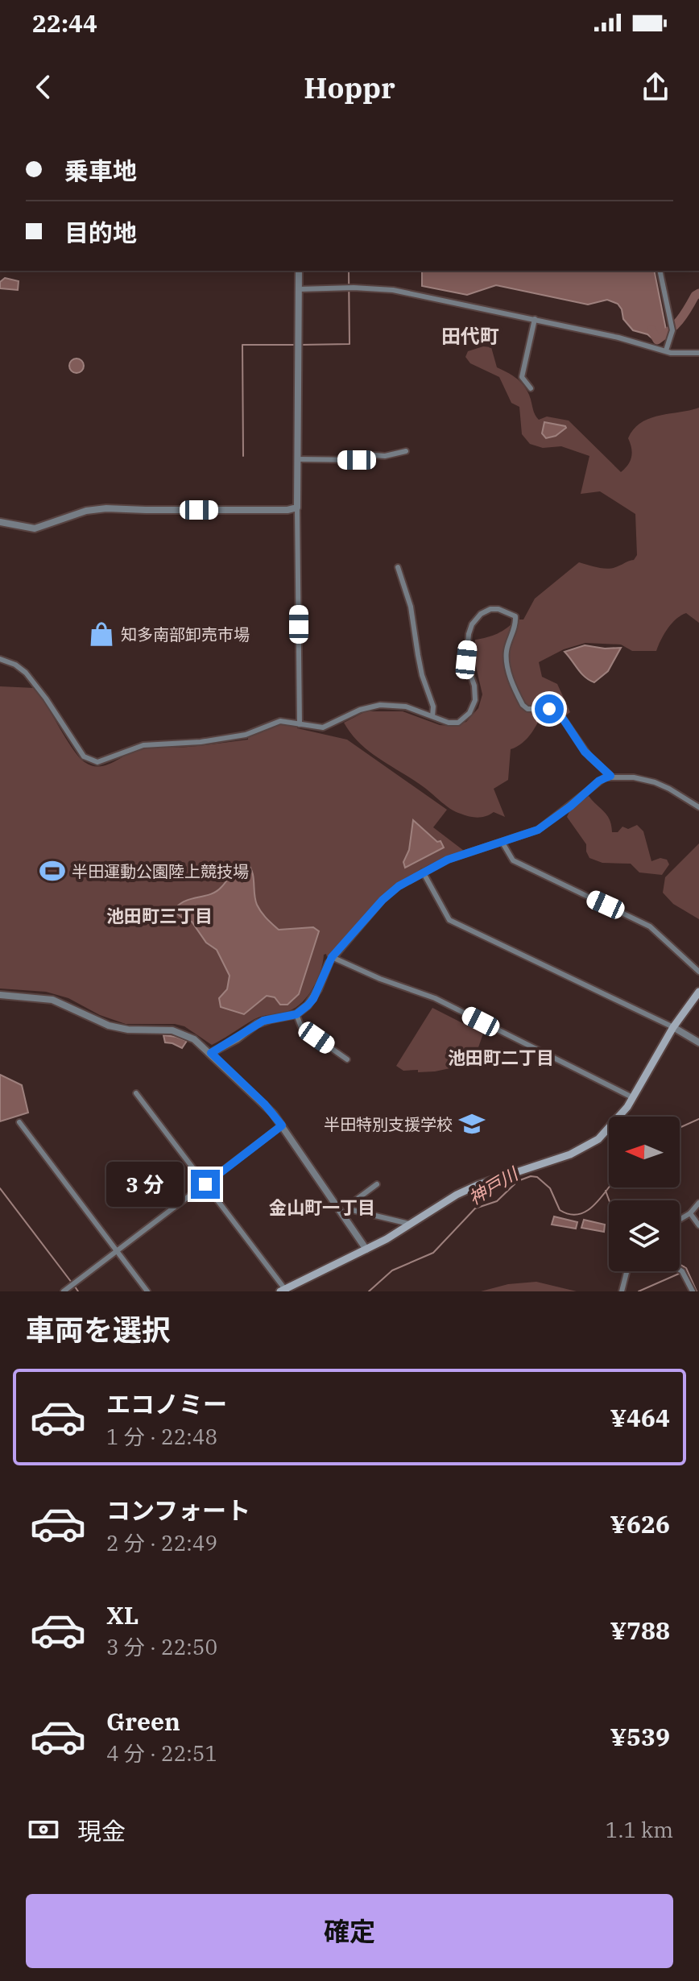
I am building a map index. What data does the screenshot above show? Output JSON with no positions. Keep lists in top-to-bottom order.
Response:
{
  "districts": [
    "田代町",
    "池田町三丁目",
    "池田町二丁目",
    "金山町一丁目"
  ],
  "water": ["神戸川"],
  "places": {
    "shop": ["知多南部卸売市場"],
    "sports": ["半田運動公園陸上競技場"],
    "school or university": ["半田特別支援学校"]
  },
  "north": "left",
  "page": {
    "status": "22:44",
    "header": "Hoppr",
    "banner": ["乗車地", "目的地"],
    "bubble": "3 分",
    "heading": "車両を選択",
    "list": [
      {
        "name": "エコノミー",
        "note": "1 分 · 22:48",
        "value": "¥464"
      },
      {
        "name": "コンフォート",
        "note": "2 分 · 22:49",
        "value": "¥626"
      },
      {
        "name": "XL",
        "note": "3 分 · 22:50",
        "value": "¥788"
      },
      {
        "name": "Green",
        "note": "4 分 · 22:51",
        "value": "¥539"
      }
    ],
    "pay": ["現金", "1.1 km"],
    "buttons": "確定"
  }
}
